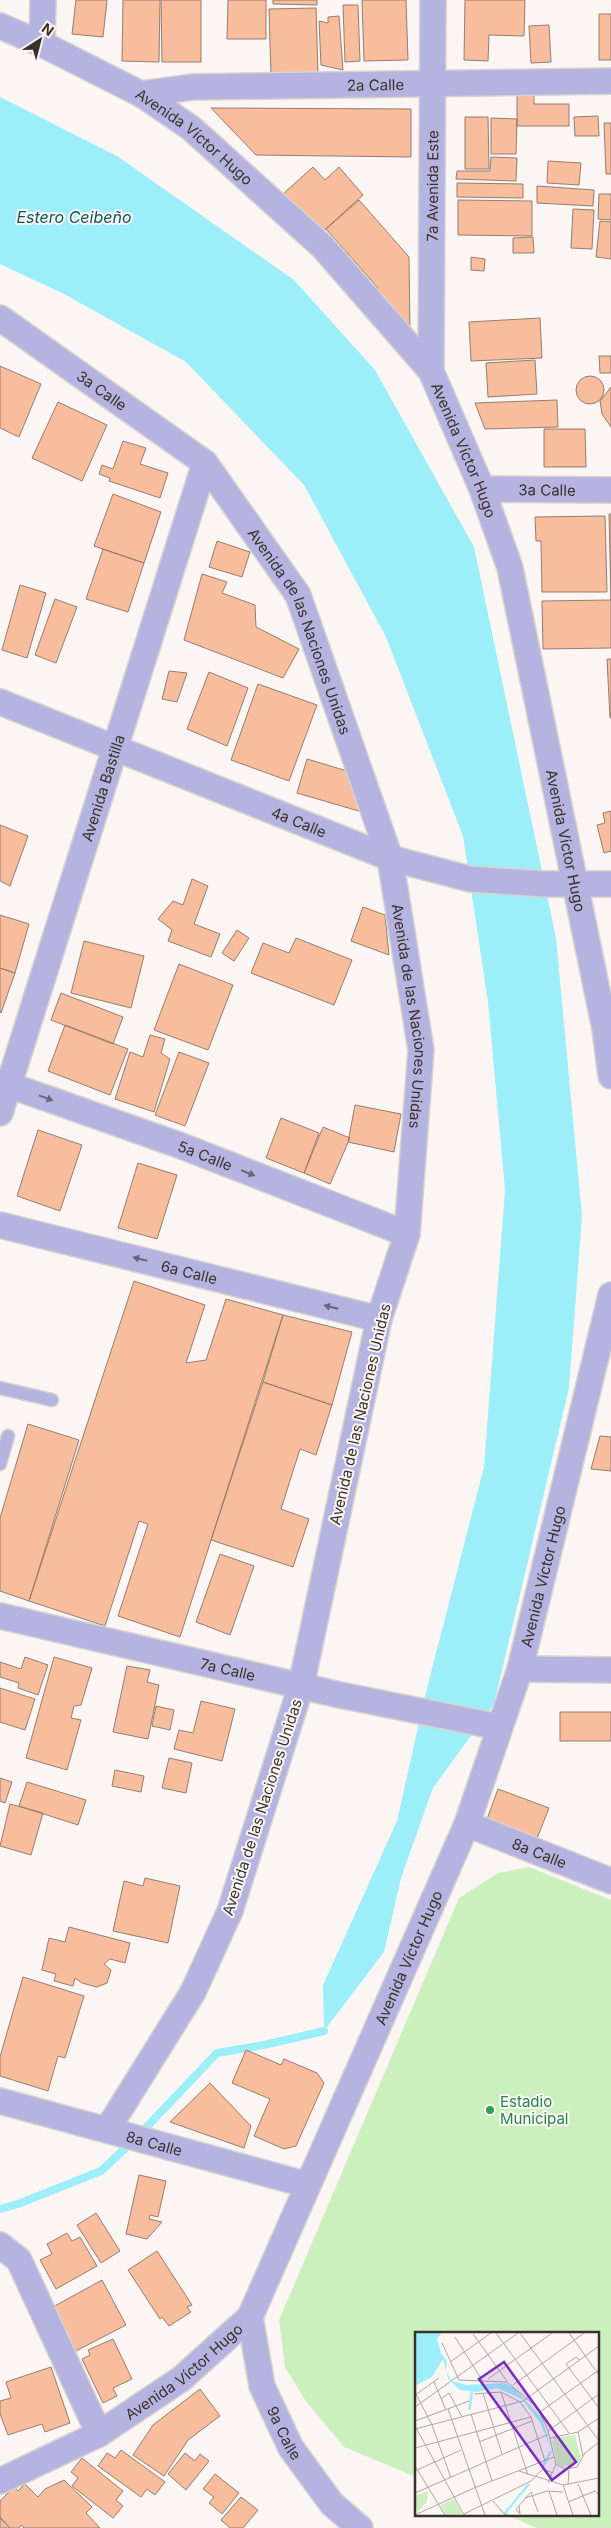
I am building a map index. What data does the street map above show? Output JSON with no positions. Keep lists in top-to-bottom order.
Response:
{
  "streets": {
    "street": [
      "2a Calle",
      "Avenida Víctor Hugo",
      "7a Avenida Este",
      "3a Calle",
      "Avenida de las Naciones Unidas",
      "Avenida Bastilla",
      "4a Calle",
      "5a Calle",
      "6a Calle",
      "7a Calle",
      "8a Calle",
      "9a Calle"
    ]
  },
  "crossings": [
    ["2a Calle", "Avenida Víctor Hugo"],
    ["2a Calle", "7a Avenida Este"],
    ["Avenida Víctor Hugo", "7a Avenida Este"],
    ["Avenida Víctor Hugo", "3a Calle"],
    ["Avenida Víctor Hugo", "4a Calle"],
    ["Avenida Víctor Hugo", "7a Calle"],
    ["Avenida Víctor Hugo", "8a Calle"],
    ["Avenida Víctor Hugo", "9a Calle"],
    ["3a Calle", "Avenida de las Naciones Unidas"],
    ["3a Calle", "Avenida Bastilla"],
    ["Avenida de las Naciones Unidas", "Avenida Bastilla"],
    ["Avenida de las Naciones Unidas", "4a Calle"],
    ["Avenida de las Naciones Unidas", "5a Calle"],
    ["Avenida de las Naciones Unidas", "6a Calle"],
    ["Avenida de las Naciones Unidas", "7a Calle"],
    ["Avenida de las Naciones Unidas", "8a Calle"],
    ["Avenida Bastilla", "4a Calle"],
    ["Avenida Bastilla", "5a Calle"]
  ],
  "one_way": ["5a Calle", "6a Calle"],
  "water": ["Estero Ceibeño"],
  "places": ["Estadio Municipal"],
  "north": "top right"
}
